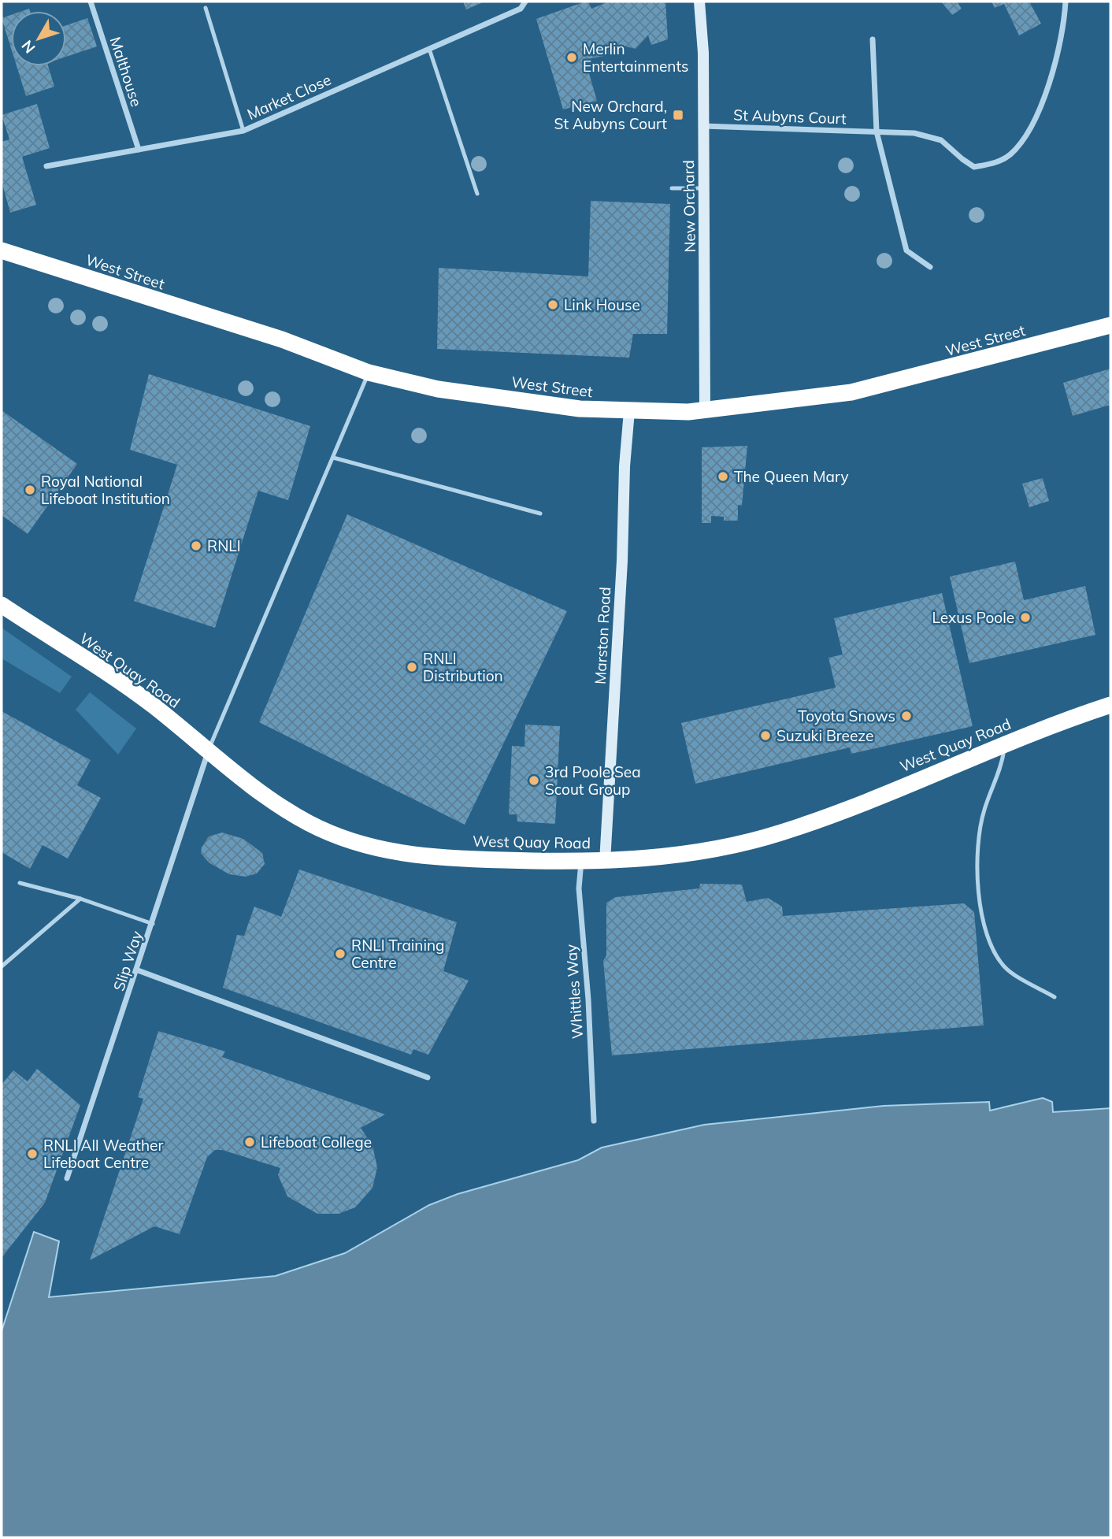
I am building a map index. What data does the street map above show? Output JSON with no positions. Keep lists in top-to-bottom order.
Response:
{
  "streets": {
    "highway": ["West Street", "West Quay Road"],
    "street": [
      "Malthouse",
      "Market Close",
      "St Aubyns Court",
      "New Orchard",
      "Marston Road",
      "Slip Way",
      "Whittles Way"
    ]
  },
  "crossings": [
    ["Malthouse", "Market Close"],
    ["St Aubyns Court", "New Orchard"],
    ["New Orchard", "West Street"],
    ["West Street", "Marston Road"],
    ["Marston Road", "West Quay Road"],
    ["West Quay Road", "Slip Way"],
    ["West Quay Road", "Whittles Way"]
  ],
  "places": {
    "other": [
      "Merlin Entertainments",
      "Link House",
      "The Queen Mary",
      "Royal National Lifeboat Institution",
      "RNLI",
      "Lexus Poole",
      "RNLI Distribution",
      "Toyota Snows",
      "Suzuki Breeze",
      "3rd Poole Sea Scout Group",
      "RNLI Training Centre",
      "Lifeboat College",
      "RNLI All Weather Lifeboat Centre"
    ],
    "transit": ["New Orchard, St Aubyns Court"]
  },
  "north": "bottom left"
}
